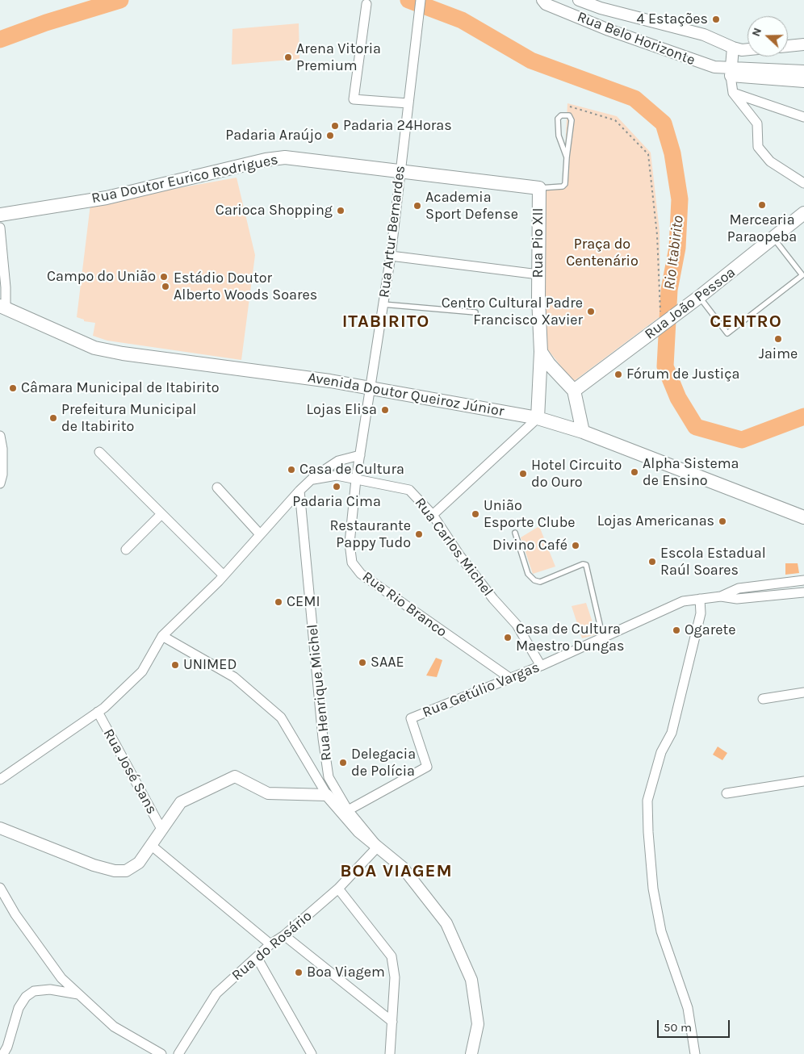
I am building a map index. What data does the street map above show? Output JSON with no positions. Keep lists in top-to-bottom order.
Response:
{
  "streets": {
    "main road": [
      "Rua Doutor Eurico Rodrigues",
      "Rua Pio XII",
      "Rua João Pessoa",
      "Avenida Doutor Queiroz Júnior"
    ],
    "street": [
      "Rua Belo Horizonte",
      "Rua Artur Bernardes",
      "Rua Carlos Michel",
      "Rua Rio Branco",
      "Rua Getúlio Vargas",
      "Rua Henrique Michel",
      "Rua José Sans",
      "Rua do Rosário"
    ]
  },
  "crossings": [
    ["Rua Doutor Eurico Rodrigues", "Rua Artur Bernardes"],
    ["Rua Doutor Eurico Rodrigues", "Rua Pio XII"],
    ["Rua Artur Bernardes", "Avenida Doutor Queiroz Júnior"],
    ["Rua Artur Bernardes", "Rua Carlos Michel"],
    ["Rua Artur Bernardes", "Rua Rio Branco"],
    ["Rua Pio XII", "Avenida Doutor Queiroz Júnior"],
    ["Rua Carlos Michel", "Rua Rio Branco"],
    ["Rua Carlos Michel", "Rua Getúlio Vargas"],
    ["Rua Rio Branco", "Rua Getúlio Vargas"],
    ["Rua Getúlio Vargas", "Rua Henrique Michel"],
    ["Rua Henrique Michel", "Rua do Rosário"]
  ],
  "districts": ["ITABIRITO", "CENTRO", "BOA VIAGEM"],
  "water": ["Rio Itabirito"],
  "parks": ["Praça do Centenário"],
  "places": [
    "4 Estações",
    "Arena Vitoria Premium",
    "Padaria 24Horas",
    "Padaria Araújo",
    "Mercearia Paraopeba",
    "Academia Sport Defense",
    "Carioca Shopping",
    "Campo do União",
    "Estádio Doutor Alberto Woods Soares",
    "Centro Cultural Padre Francisco Xavier",
    "Jaime",
    "Fórum de Justiça",
    "Câmara Municipal de Itabirito",
    "Lojas Elisa",
    "Prefeitura Municipal de Itabirito",
    "Casa de Cultura",
    "Alpha Sistema de Ensino",
    "Hotel Circuito do Ouro",
    "Padaria Cima",
    "União Esporte Clube",
    "Lojas Americanas",
    "Restaurante Pappy Tudo",
    "Divino Café",
    "Escola Estadual Raúl Soares",
    "CEMI",
    "Ogarete",
    "Casa de Cultura Maestro Dungas",
    "SAAE",
    "UNIMED",
    "Delegacia de Polícia",
    "Boa Viagem"
  ],
  "scale_bar": "50 m",
  "north": "left"
}
